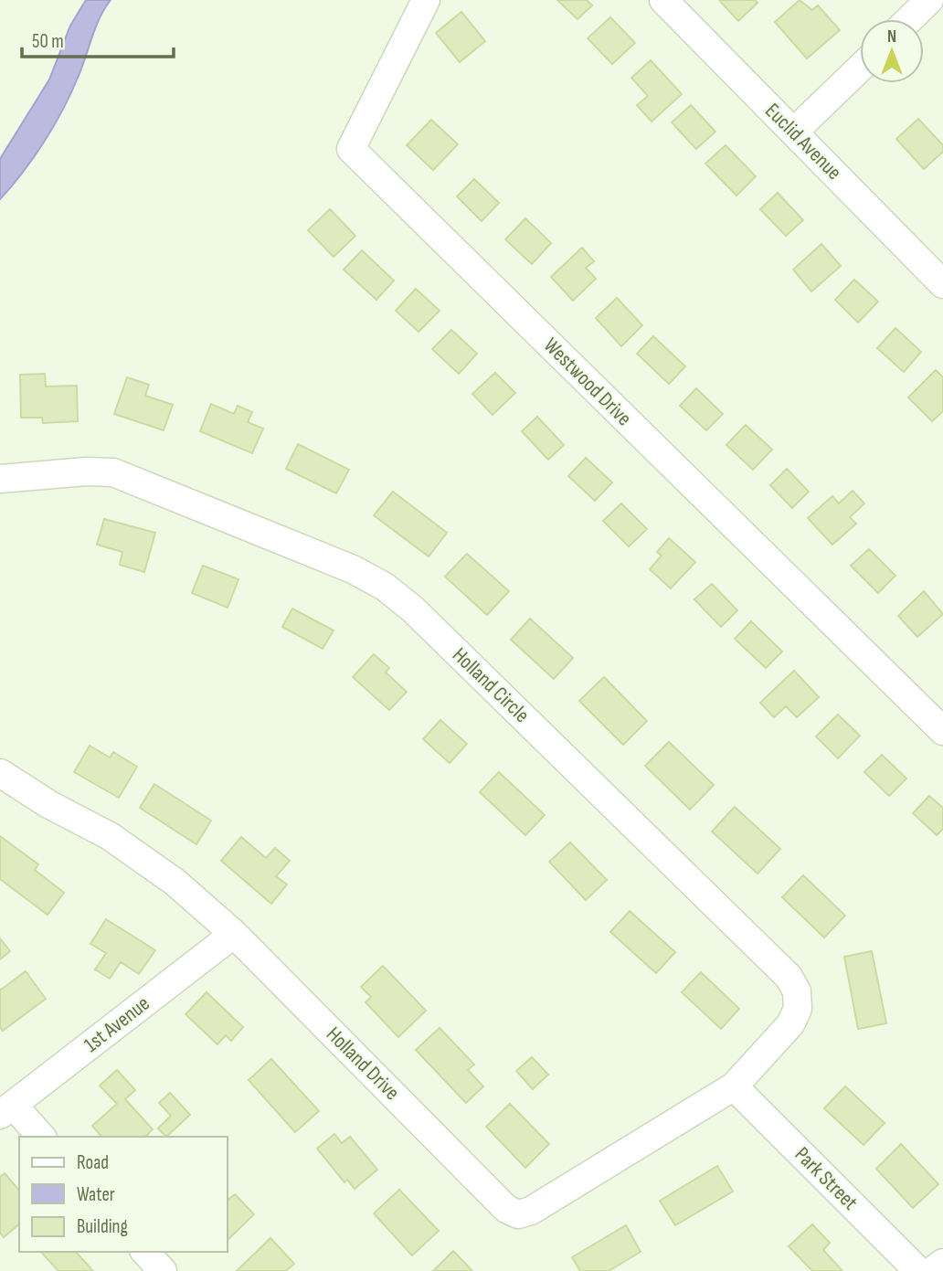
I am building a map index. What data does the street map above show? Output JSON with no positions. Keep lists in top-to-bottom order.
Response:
{
  "streets": {
    "street": [
      "Euclid Avenue",
      "Westwood Drive",
      "Holland Circle",
      "1st Avenue",
      "Holland Drive",
      "Park Street"
    ]
  },
  "crossings": [
    ["Holland Circle", "Holland Drive"],
    ["Holland Circle", "Park Street"],
    ["1st Avenue", "Holland Drive"],
    ["Holland Drive", "Park Street"]
  ],
  "legend": ["Road", "Water", "Building"],
  "scale_bar": "50 m",
  "north": "top"
}
